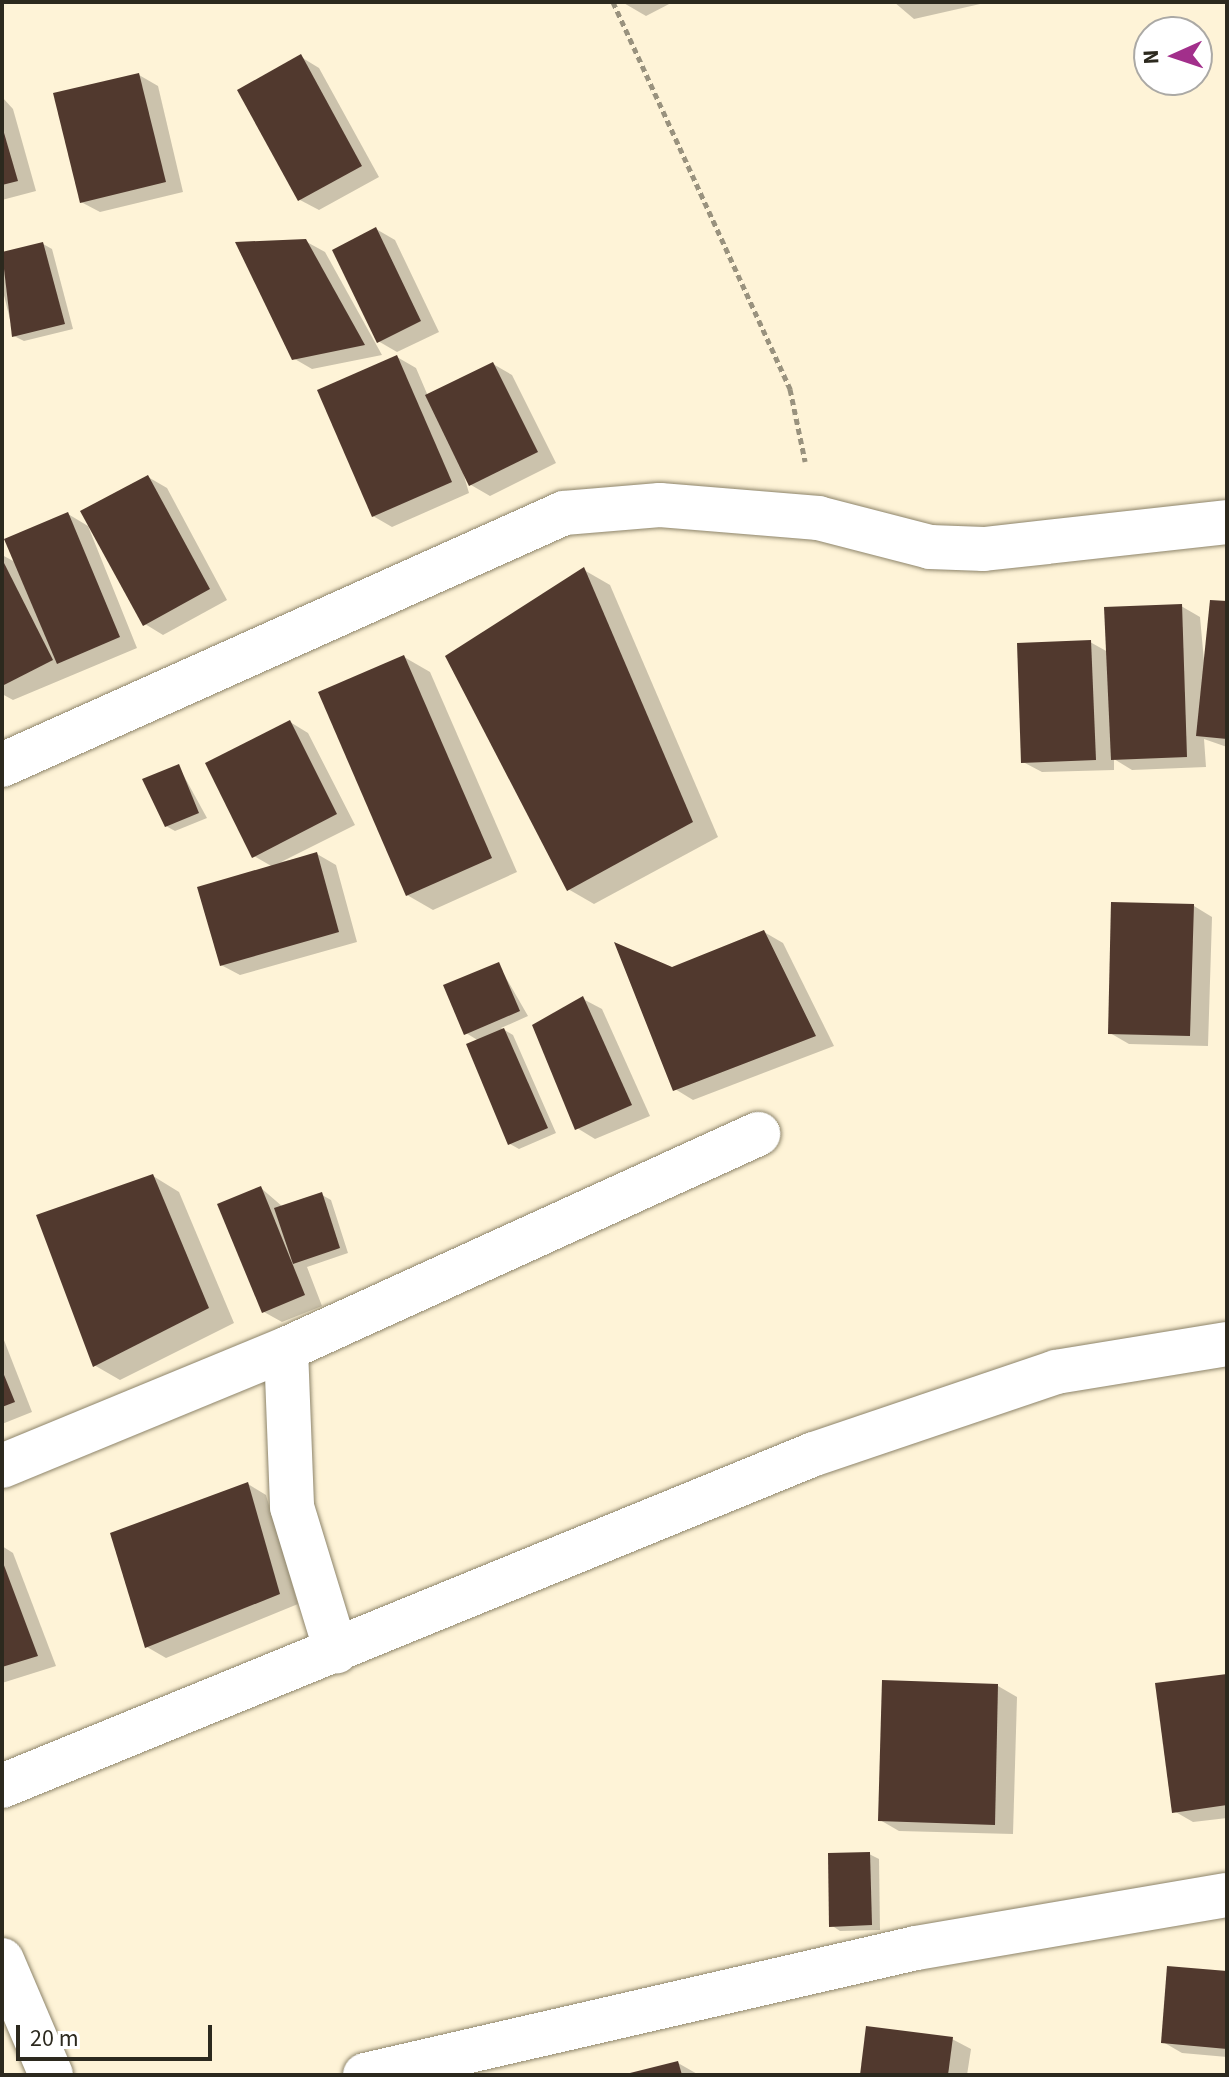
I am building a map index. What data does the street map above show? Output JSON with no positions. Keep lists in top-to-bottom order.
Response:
{
  "scale_bar": "20 m",
  "north": "left"
}
